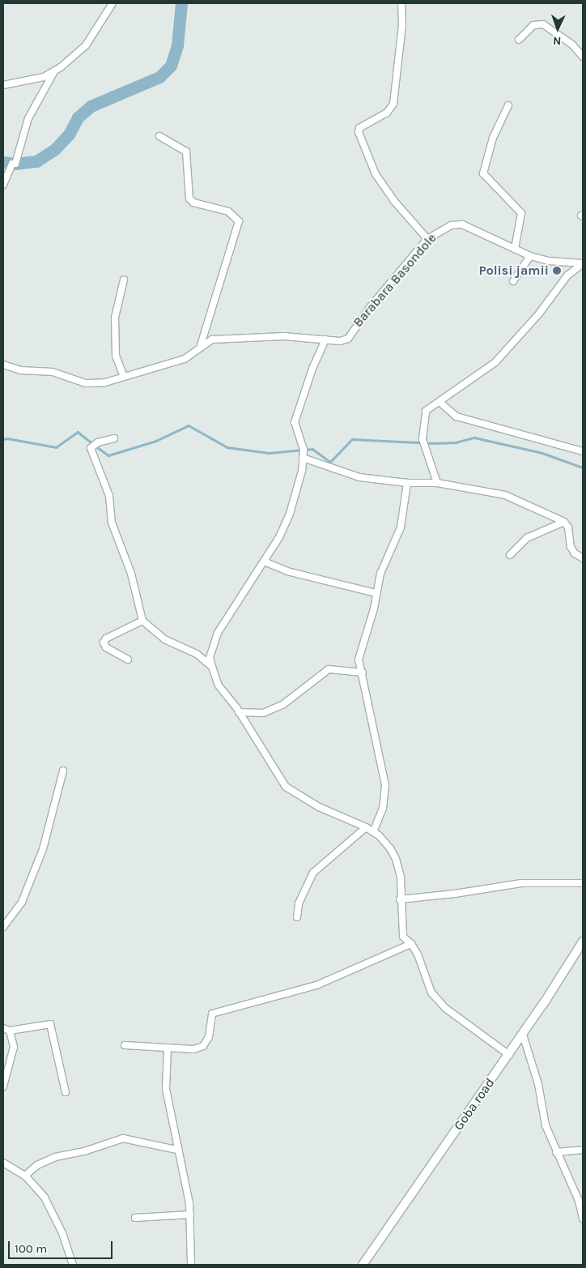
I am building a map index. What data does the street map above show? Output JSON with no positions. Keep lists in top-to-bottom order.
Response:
{
  "streets": {
    "main road": ["Goba road"],
    "street": ["Barabara Basondole"]
  },
  "places": ["Polisi jamii"],
  "scale_bar": "100 m",
  "north": "bottom"
}
